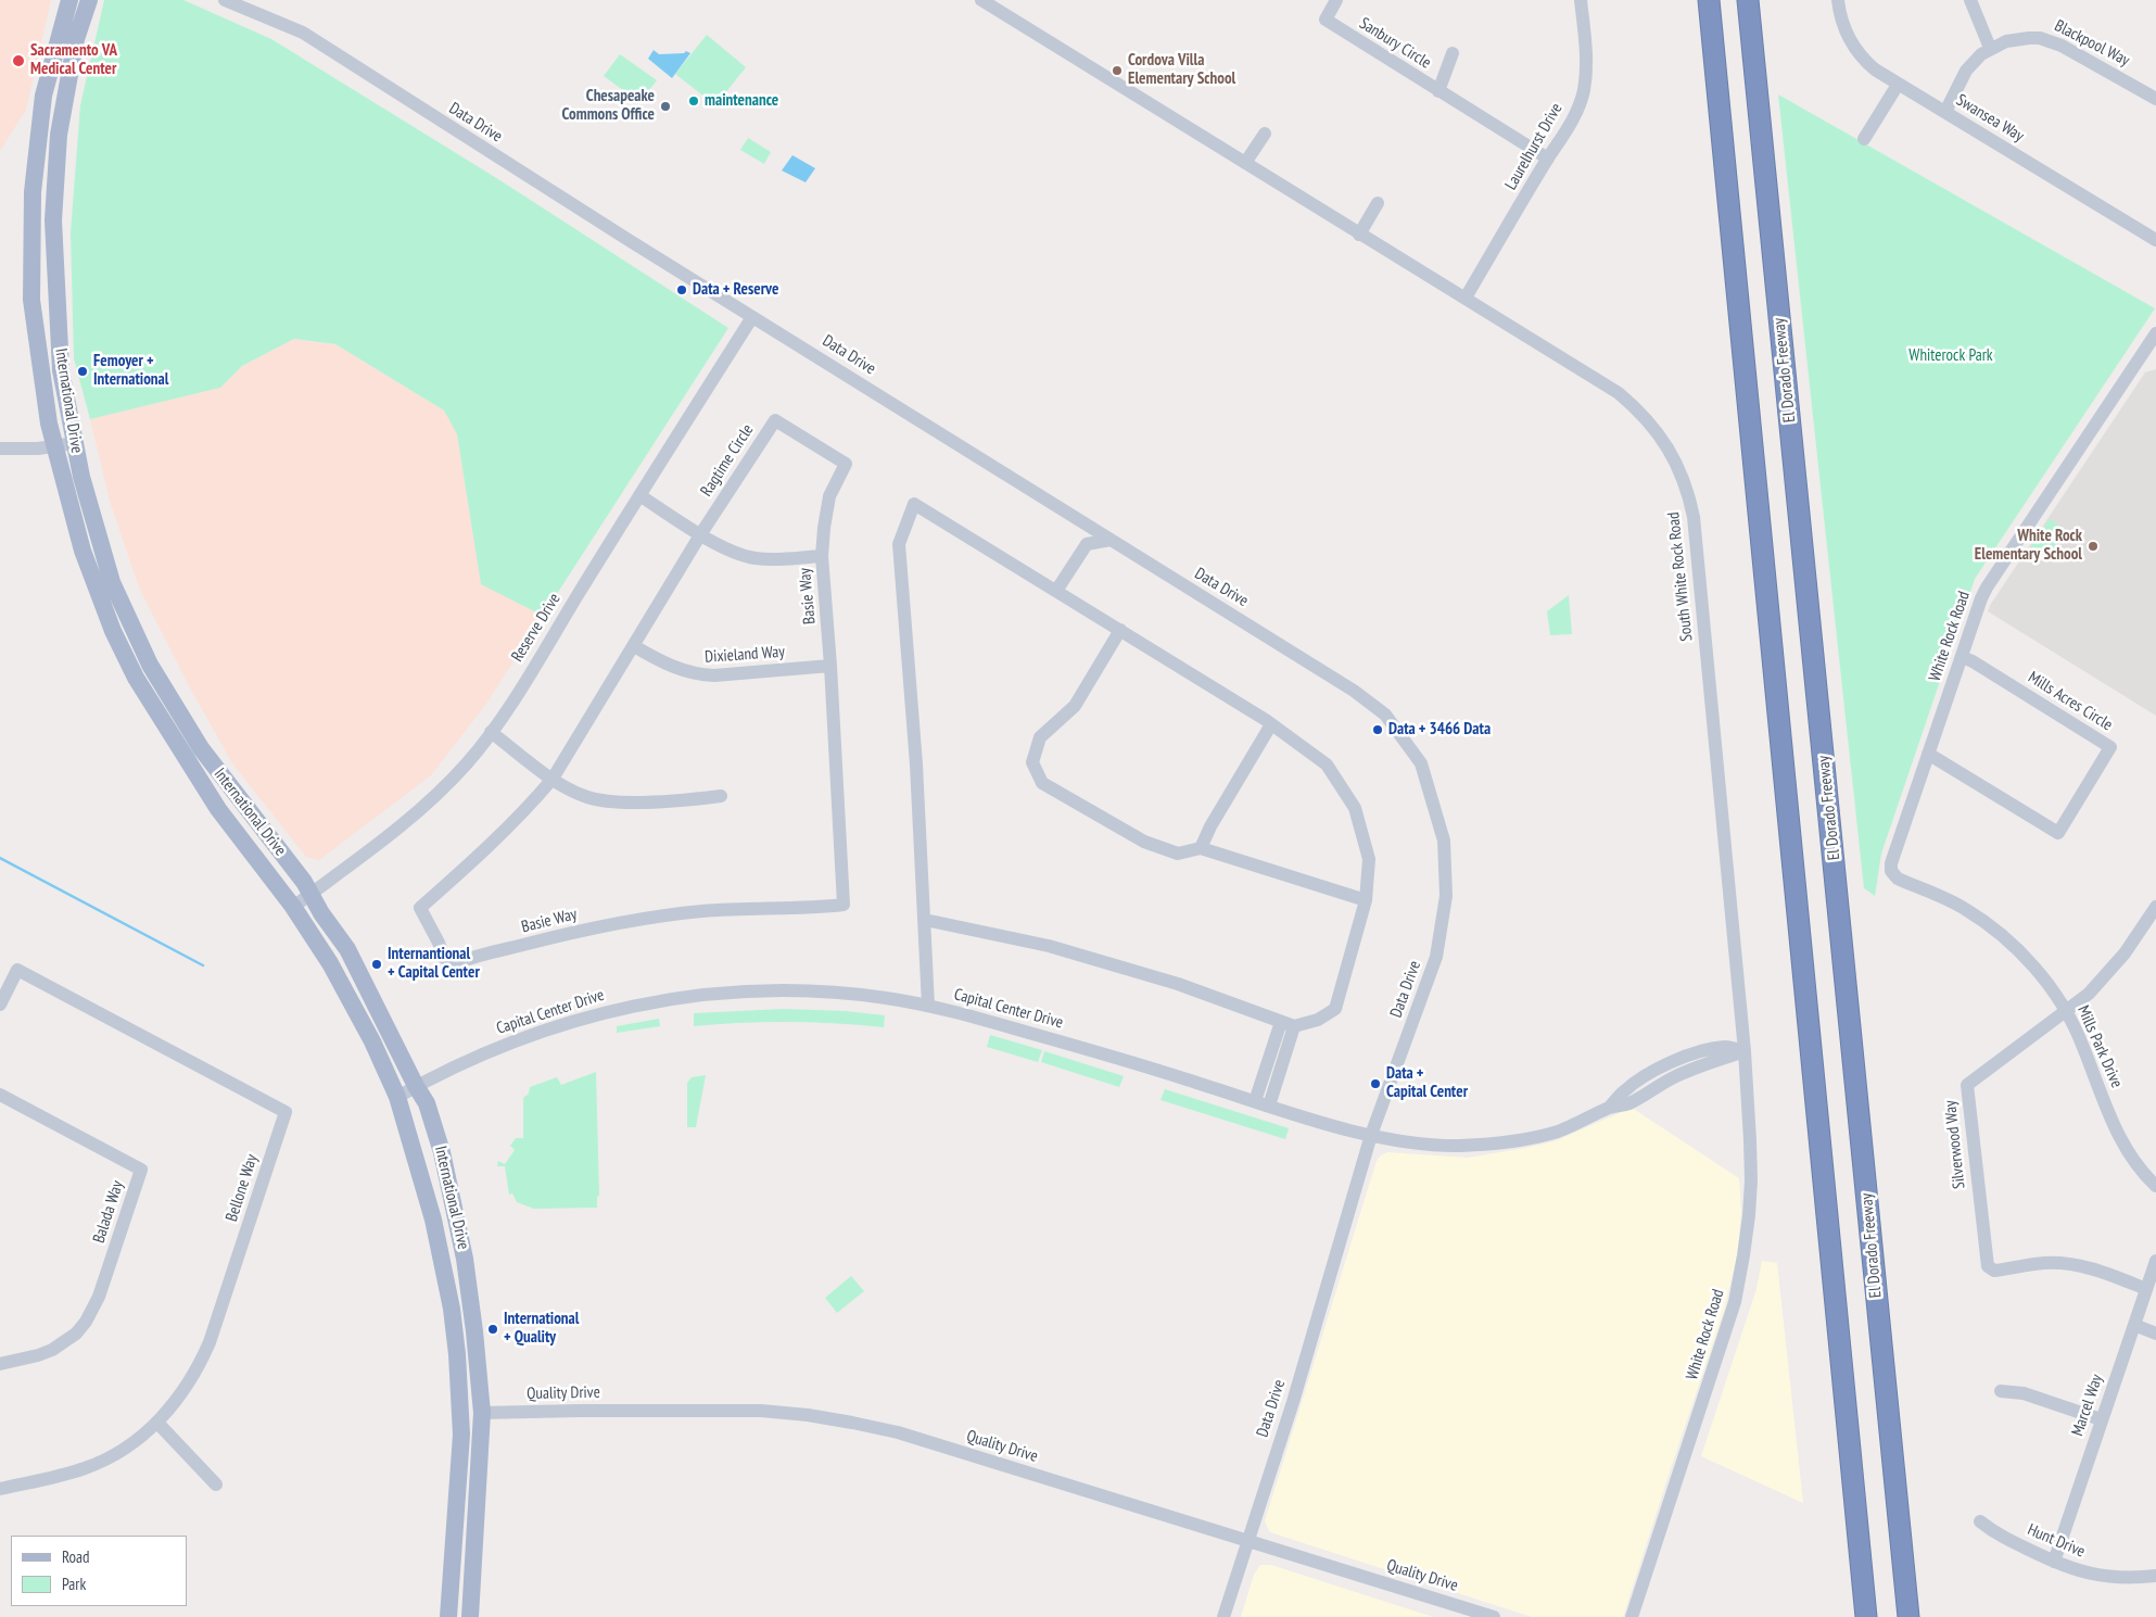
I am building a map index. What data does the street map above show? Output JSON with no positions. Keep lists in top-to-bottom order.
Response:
{
  "streets": {
    "highway": ["El Dorado Freeway"],
    "main road": ["International Drive"],
    "street": [
      "Sanbury Circle",
      "Blackpool Way",
      "Swansea Way",
      "Data Drive",
      "Laurelhurst Drive",
      "Ragtime Circle",
      "South White Rock Road",
      "Basie Way",
      "Reserve Drive",
      "White Rock Road",
      "Dixieland Way",
      "Mills Acres Circle",
      "Capital Center Drive",
      "Mills Park Drive",
      "Silverwood Way",
      "Bellone Way",
      "Balada Way",
      "Quality Drive",
      "Marcel Way",
      "Hunt Drive"
    ]
  },
  "crossings": [
    ["Sanbury Circle", "Laurelhurst Drive"],
    ["Blackpool Way", "Swansea Way"],
    ["Data Drive", "Reserve Drive"],
    ["Data Drive", "Capital Center Drive"],
    ["Data Drive", "Quality Drive"],
    ["Laurelhurst Drive", "South White Rock Road"],
    ["International Drive", "Reserve Drive"],
    ["International Drive", "Capital Center Drive"],
    ["International Drive", "Quality Drive"],
    ["Ragtime Circle", "Basie Way"],
    ["South White Rock Road", "White Rock Road"],
    ["South White Rock Road", "Capital Center Drive"],
    ["Basie Way", "Dixieland Way"],
    ["White Rock Road", "Mills Acres Circle"],
    ["White Rock Road", "Capital Center Drive"],
    ["White Rock Road", "Mills Park Drive"],
    ["Mills Park Drive", "Silverwood Way"],
    ["Silverwood Way", "Marcel Way"],
    ["Marcel Way", "Hunt Drive"]
  ],
  "parks": ["Whiterock Park"],
  "places": [
    "Sacramento VA Medical Center",
    "Cordova Villa Elementary School",
    "maintenance",
    "Chesapeake Commons Office",
    "Data + Reserve",
    "Femoyer + International",
    "White Rock Elementary School",
    "Data + 3466 Data",
    "Internantional + Capital Center",
    "Data + Capital Center",
    "International + Quality"
  ],
  "legend": ["Road", "Park"]
}
